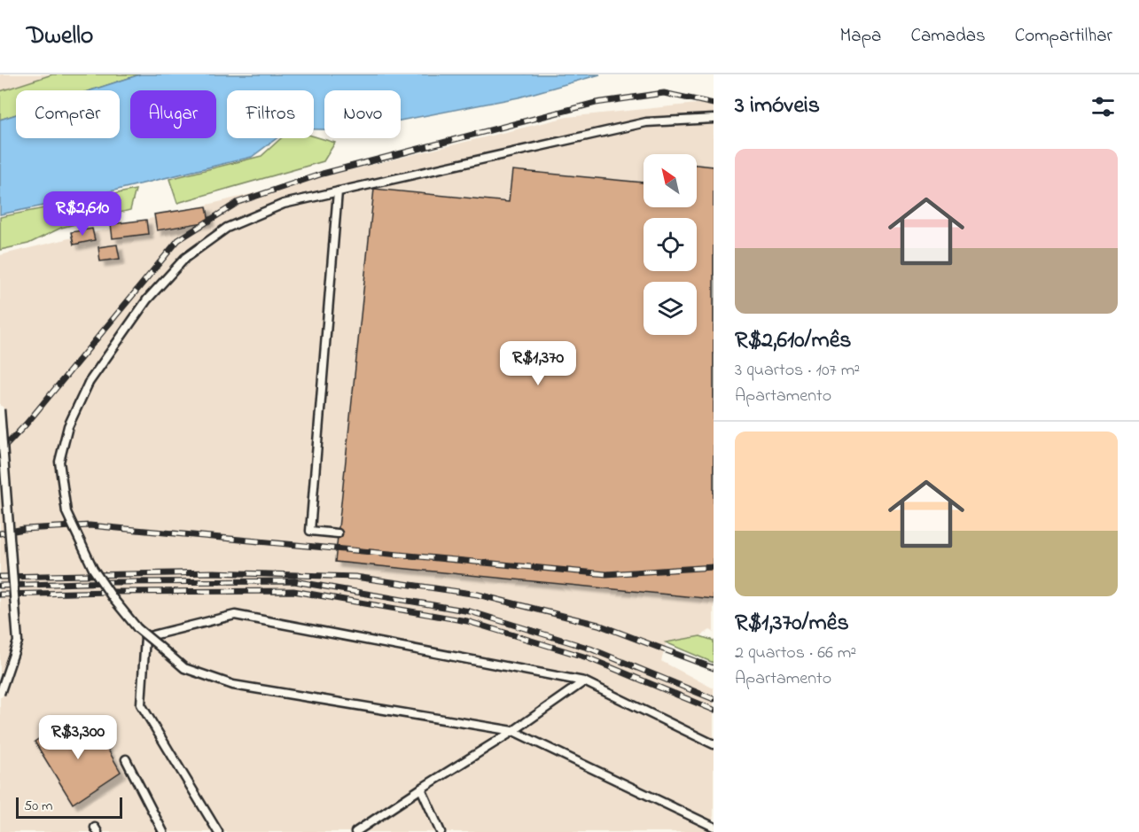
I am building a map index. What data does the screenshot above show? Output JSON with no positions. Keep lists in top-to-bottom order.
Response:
{
  "scale_bar": "50 m",
  "north": "top left",
  "page": {
    "header": "Dwello",
    "nav": ["Mapa", "Camadas", "Compartilhar"],
    "heading": "3 imóveis",
    "chip": [
      "Comprar",
      "Alugar",
      "Filtros",
      "Novo"
    ],
    "list": [
      {
        "name": "R$2,610/mês",
        "note": "3 quartos · 107 m² · Apartamento"
      },
      {
        "name": "R$1,370/mês",
        "note": "2 quartos · 66 m² · Apartamento"
      }
    ],
    "price": ["R$2,610", "R$1,370", "R$3,300"],
    "scale": "50 m"
  }
}
